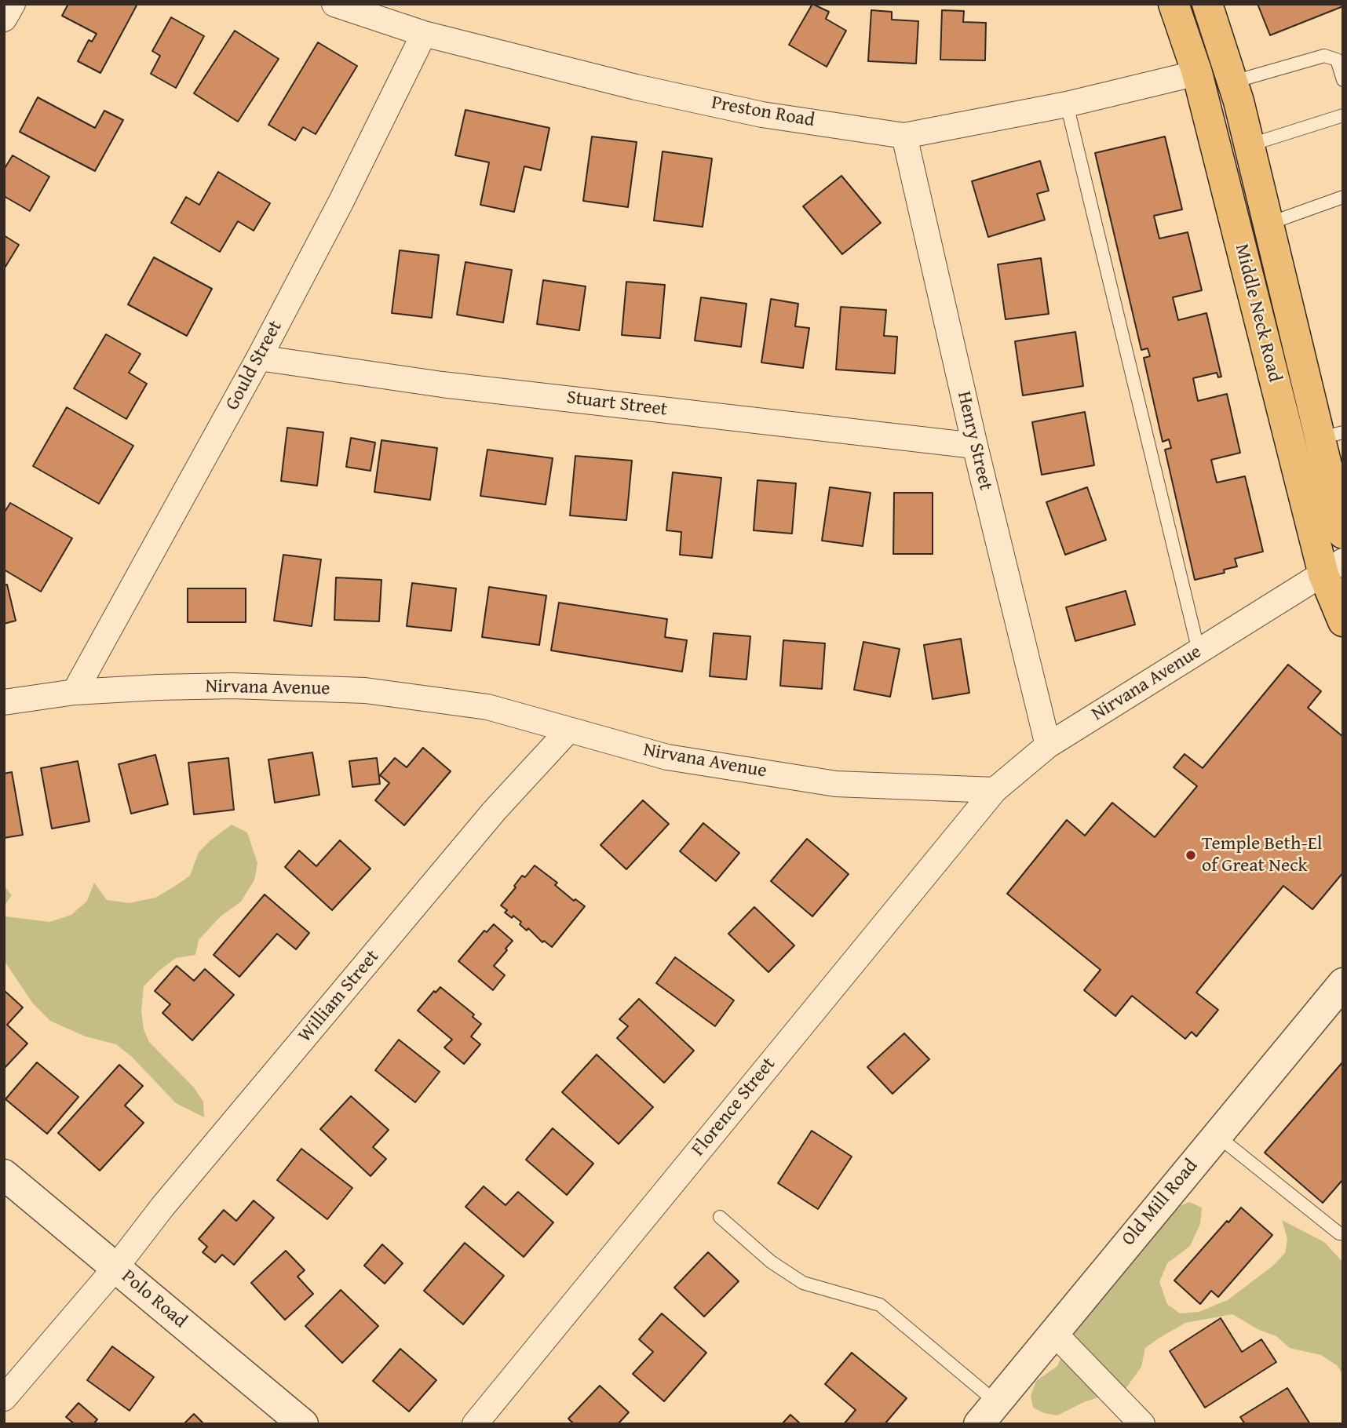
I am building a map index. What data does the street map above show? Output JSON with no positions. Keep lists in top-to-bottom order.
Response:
{
  "streets": {
    "main road": ["Middle Neck Road"],
    "street": [
      "Preston Road",
      "Gould Street",
      "Stuart Street",
      "Henry Street",
      "Nirvana Avenue",
      "William Street",
      "Florence Street",
      "Old Mill Road",
      "Polo Road"
    ]
  },
  "crossings": [
    ["Preston Road", "Middle Neck Road"],
    ["Preston Road", "Gould Street"],
    ["Preston Road", "Henry Street"],
    ["Middle Neck Road", "Nirvana Avenue"],
    ["Gould Street", "Stuart Street"],
    ["Gould Street", "Nirvana Avenue"],
    ["Stuart Street", "Henry Street"],
    ["Henry Street", "Nirvana Avenue"],
    ["Nirvana Avenue", "William Street"],
    ["Nirvana Avenue", "Florence Street"],
    ["William Street", "Polo Road"]
  ],
  "places": ["Temple Beth-El of Great Neck"]
}
